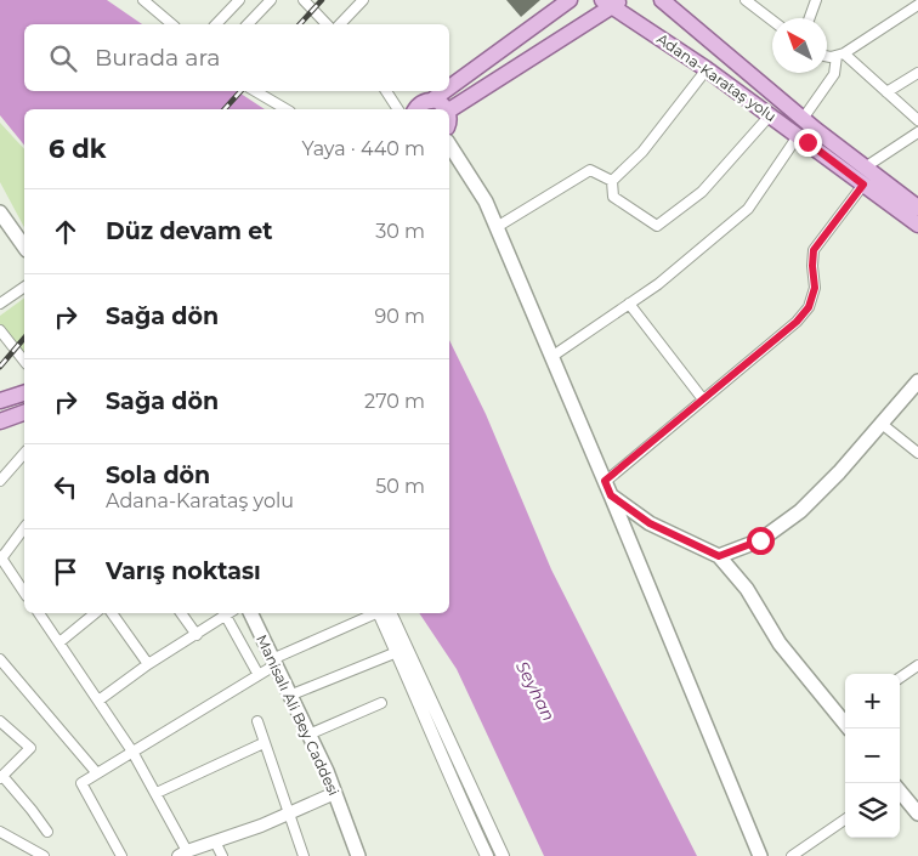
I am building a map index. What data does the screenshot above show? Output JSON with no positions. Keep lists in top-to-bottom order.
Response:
{
  "streets": {
    "main road": ["Adana-Karataş yolu", "Manisalı Ali Bey Caddesi"]
  },
  "water": ["Seyhan"],
  "north": "top left",
  "page": {
    "search": "Burada ara",
    "heading": ["6 dk", "Yaya · 440 m"],
    "list": [
      ["Düz devam et", "30 m"],
      ["Sağa dön", "90 m"],
      ["Sağa dön", "270 m"],
      ["Sola dön", "Adana-Karataş yolu", "50 m"],
      "Varış noktası"
    ],
    "map_buttons": ["+", "−"]
  }
}
